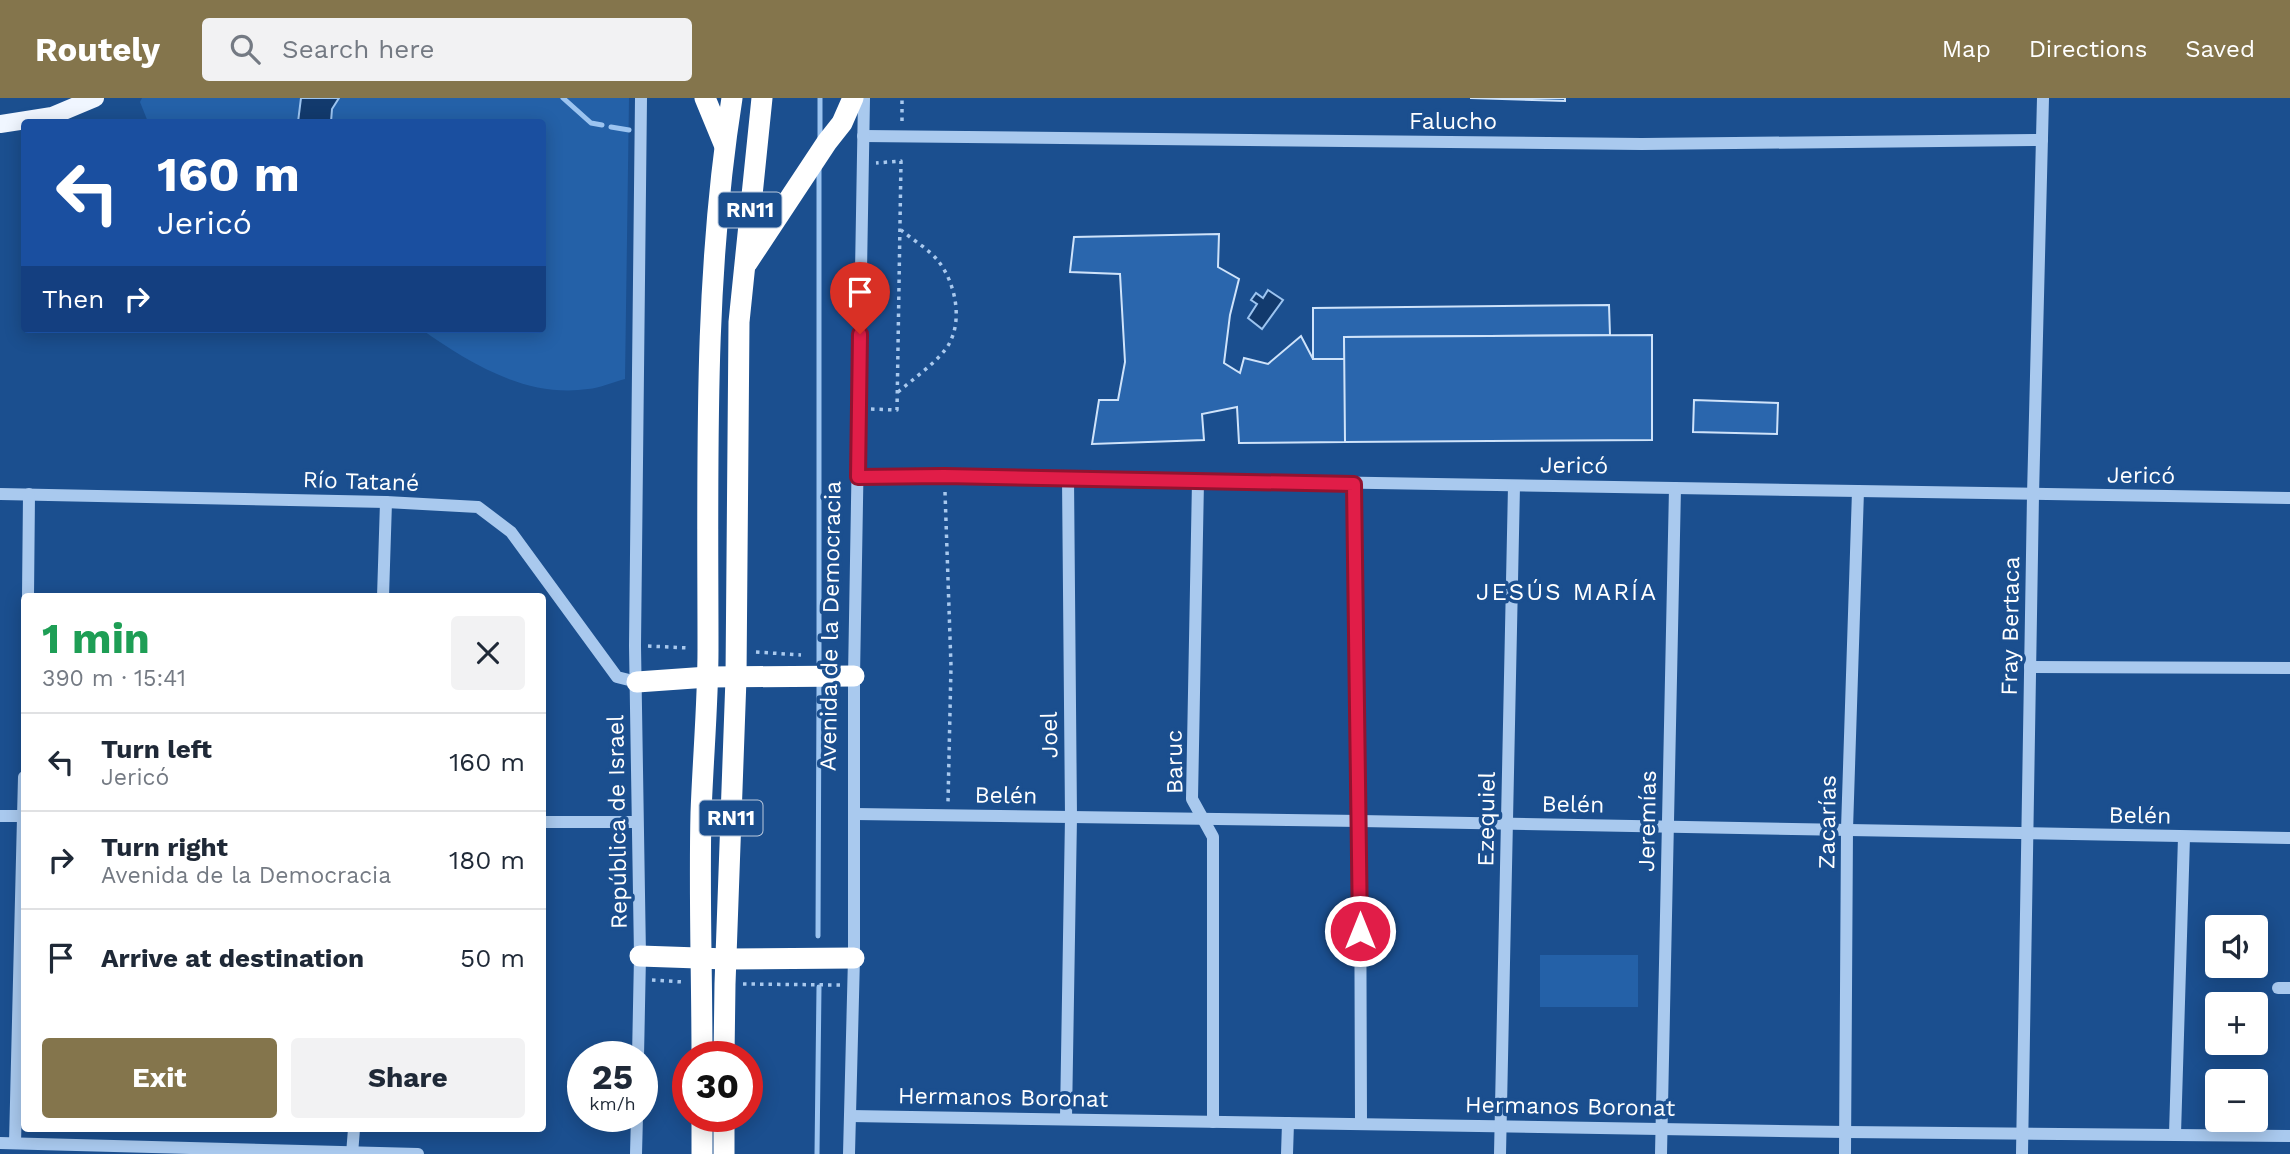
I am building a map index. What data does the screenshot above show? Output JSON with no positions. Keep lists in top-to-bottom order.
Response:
{
  "streets": {
    "highway": ["RN11"],
    "street": [
      "Falucho",
      "Jericó",
      "Río Tatané",
      "Avenida de la Democracia",
      "Fray Bertaca",
      "Joel",
      "Baruc",
      "Belén",
      "Ezequiel",
      "Jeremías",
      "República de Israel",
      "Zacarías",
      "Hermanos Boronat"
    ]
  },
  "crossings": [
    ["Falucho", "Avenida de la Democracia"],
    ["Falucho", "Fray Bertaca"],
    ["Jericó", "Avenida de la Democracia"],
    ["Jericó", "Fray Bertaca"],
    ["Jericó", "Joel"],
    ["Jericó", "Baruc"],
    ["Jericó", "Ezequiel"],
    ["Jericó", "Jeremías"],
    ["Jericó", "Zacarías"],
    ["Río Tatané", "República de Israel"],
    ["Avenida de la Democracia", "Belén"],
    ["Avenida de la Democracia", "Hermanos Boronat"],
    ["Fray Bertaca", "Belén"],
    ["Fray Bertaca", "Hermanos Boronat"],
    ["Joel", "Belén"],
    ["Joel", "Hermanos Boronat"],
    ["Baruc", "Belén"],
    ["Baruc", "Hermanos Boronat"],
    ["Belén", "Ezequiel"],
    ["Belén", "Jeremías"],
    ["Belén", "Zacarías"],
    ["Ezequiel", "Hermanos Boronat"],
    ["Jeremías", "Hermanos Boronat"],
    ["Zacarías", "Hermanos Boronat"]
  ],
  "districts": ["JESÚS MARÍA"],
  "page": {
    "header": "Routely",
    "search": "Search here",
    "nav": ["Map", "Directions", "Saved"],
    "turn": ["160 m", "Jericó"],
    "then": "Then",
    "heading": ["1 min", "390 m · 15:41"],
    "list": [
      {
        "name": "Turn left",
        "note": "Jericó",
        "value": "160 m"
      },
      {
        "name": "Turn right",
        "note": "Avenida de la Democracia",
        "value": "180 m"
      },
      {
        "name": "Arrive at destination",
        "value": "50 m"
      }
    ],
    "map_buttons": ["+", "−"],
    "buttons": ["Exit", "Share"],
    "speed": "25 km/h",
    "limit": "30"
  }
}
